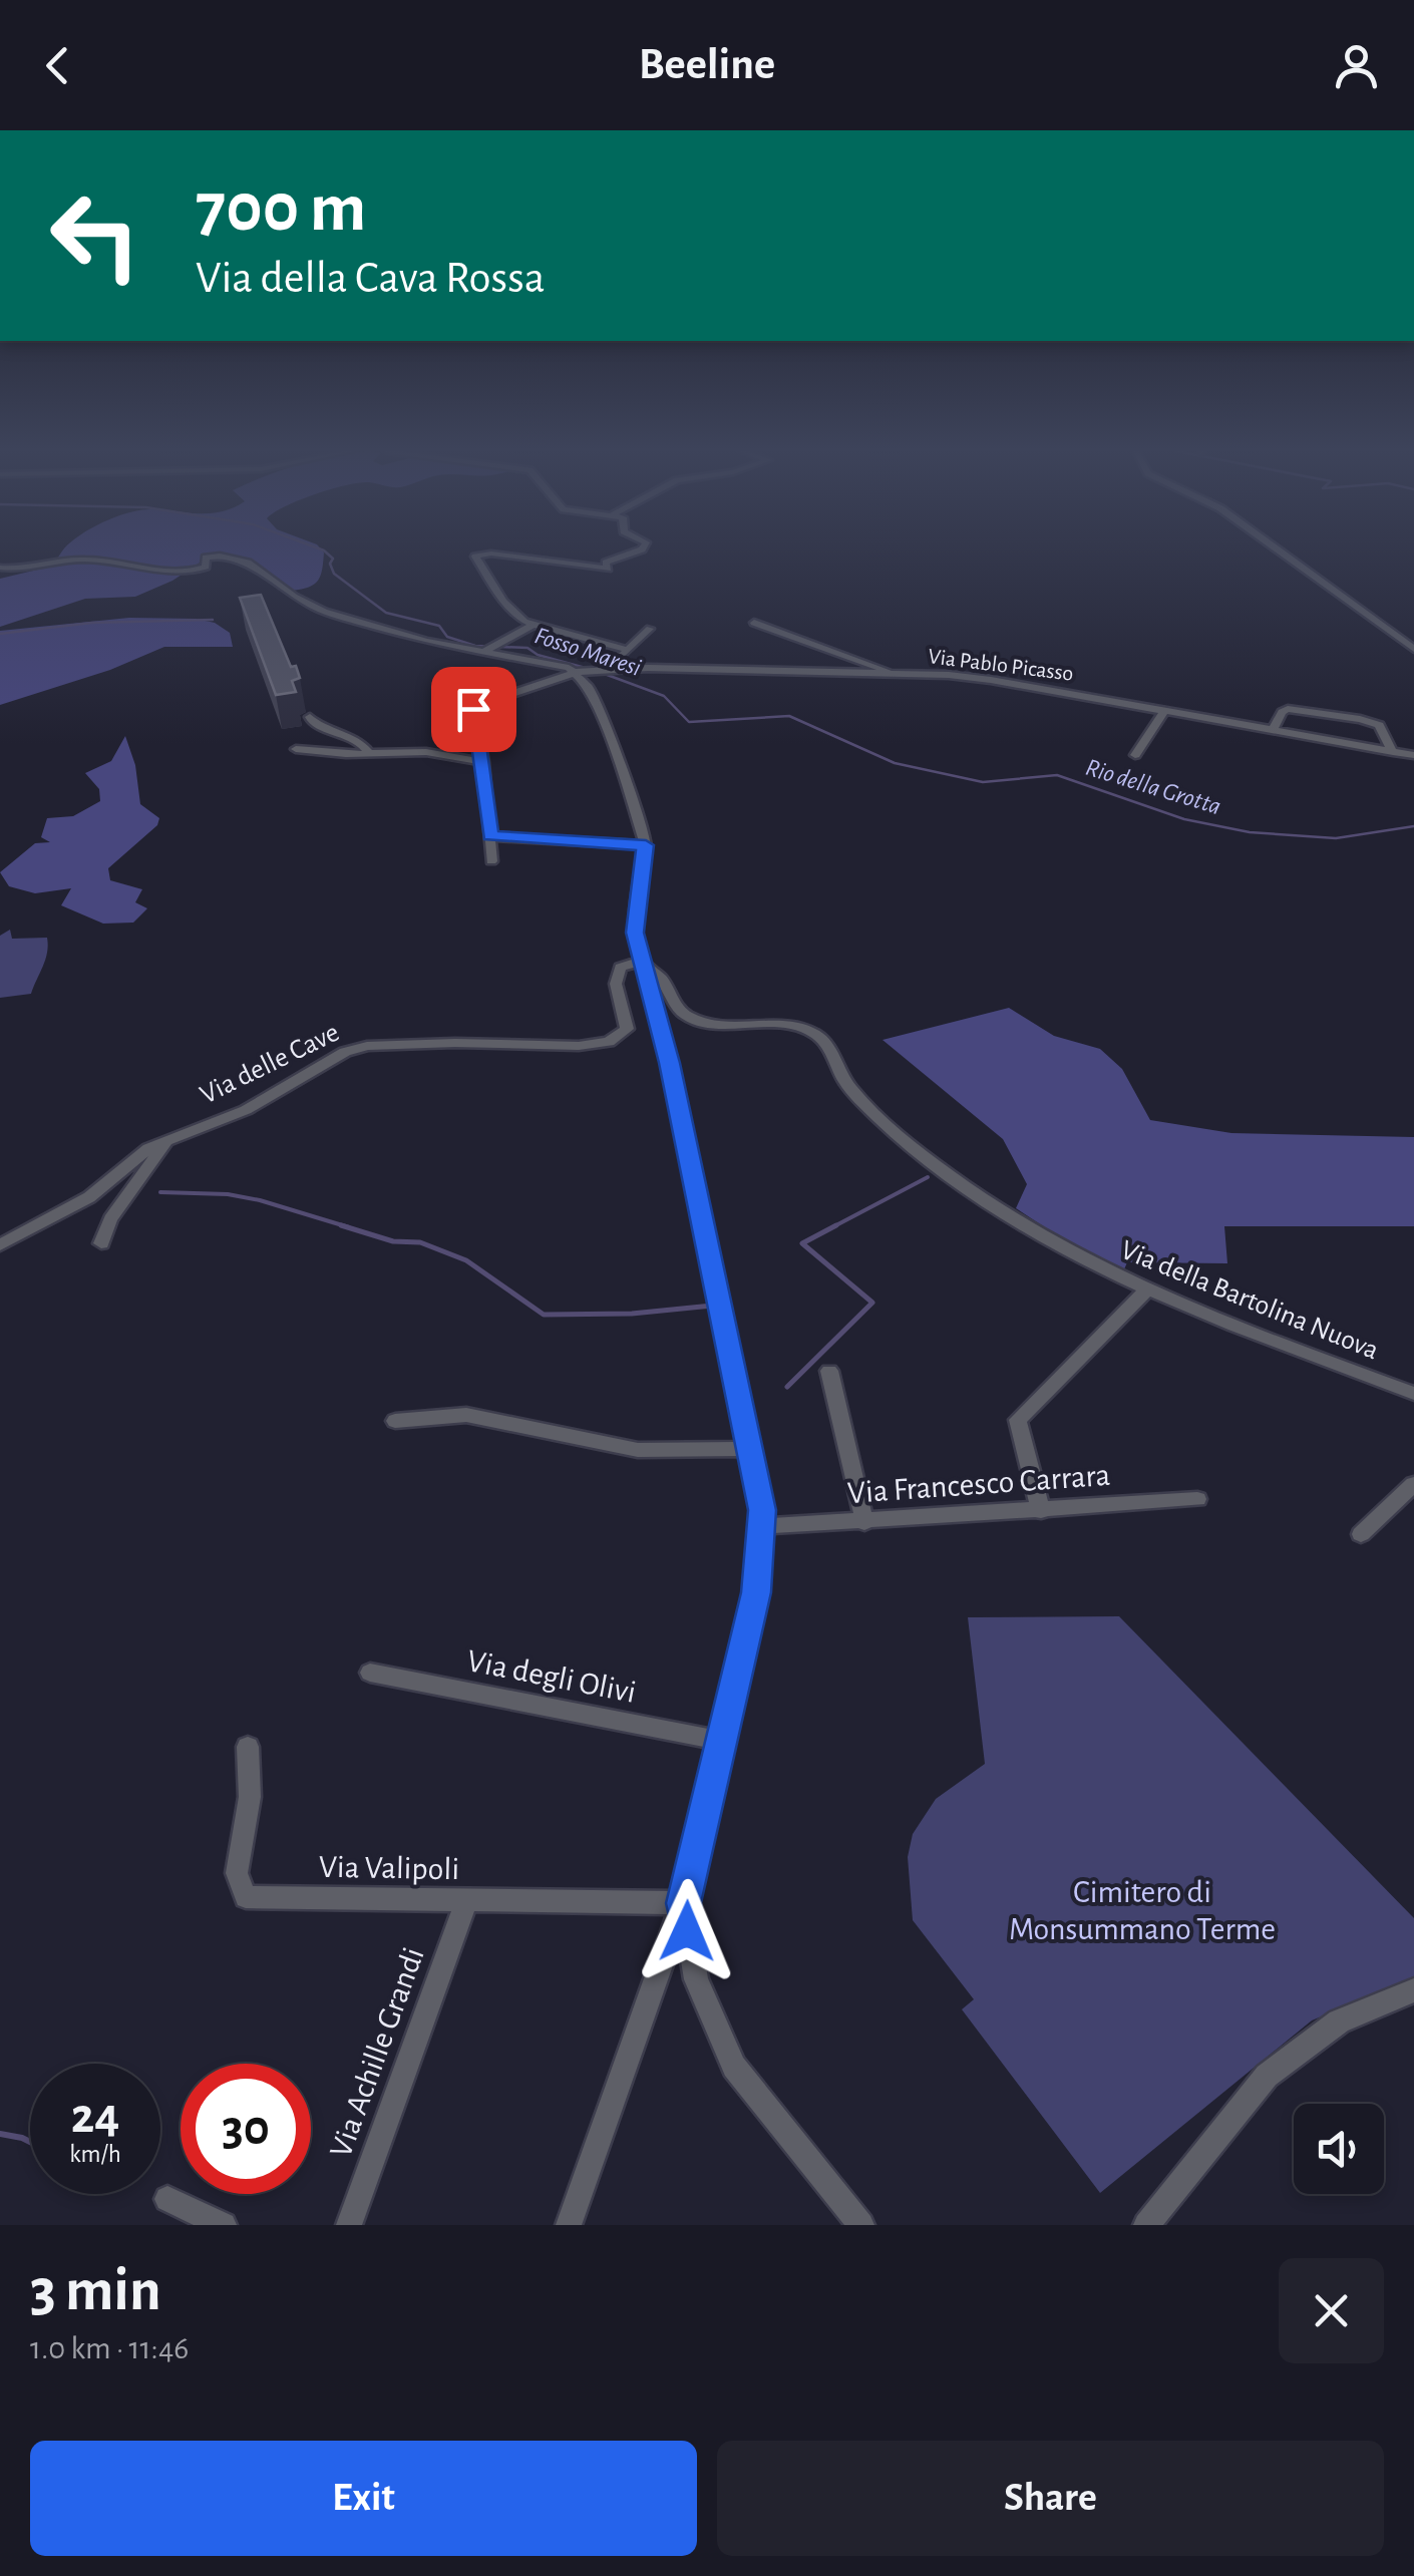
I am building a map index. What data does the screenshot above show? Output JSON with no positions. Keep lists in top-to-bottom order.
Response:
{
  "streets": {
    "street": [
      "Via Pablo Picasso",
      "Via delle Cave",
      "Via della Bartolina Nuova",
      "Via Francesco Carrara",
      "Via degli Olivi",
      "Via Valipoli",
      "Via Achille Grandi"
    ]
  },
  "crossings": [
    ["Via delle Cave", "Via della Bartolina Nuova"],
    ["Via Valipoli", "Via Achille Grandi"]
  ],
  "water": ["Fosso Maresi", "Rio della Grotta"],
  "parks": ["Cimitero di Monsummano Terme"],
  "page": {
    "header": "Beeline",
    "turn": ["700 m", "Via della Cava Rossa"],
    "speed": "24 km/h",
    "limit": "30",
    "heading": ["3 min", "1.0 km · 11:46"],
    "buttons": ["Exit", "Share"]
  }
}
